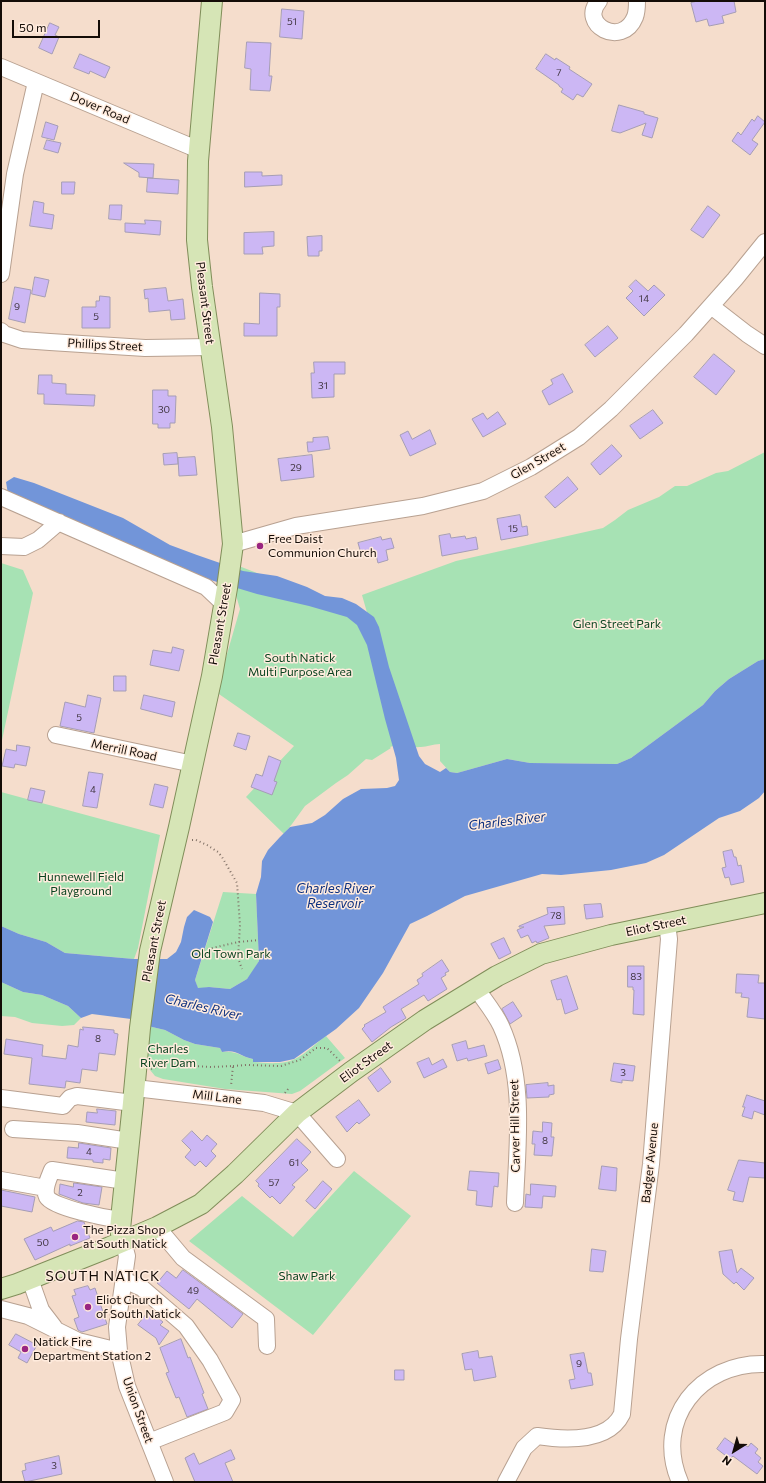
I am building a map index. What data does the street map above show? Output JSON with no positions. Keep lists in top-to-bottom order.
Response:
{
  "streets": {
    "main road": ["Pleasant Street", "Eliot Street"],
    "street": [
      "Dover Road",
      "Phillips Street",
      "Glen Street",
      "Merrill Road",
      "Mill Lane",
      "Carver Hill Street",
      "Badger Avenue",
      "Union Street"
    ]
  },
  "crossings": [
    ["Dover Road", "Pleasant Street"],
    ["Pleasant Street", "Phillips Street"],
    ["Pleasant Street", "Glen Street"],
    ["Pleasant Street", "Merrill Road"],
    ["Pleasant Street", "Eliot Street"],
    ["Pleasant Street", "Mill Lane"],
    ["Pleasant Street", "Union Street"],
    ["Eliot Street", "Mill Lane"],
    ["Eliot Street", "Carver Hill Street"],
    ["Eliot Street", "Badger Avenue"],
    ["Eliot Street", "Union Street"]
  ],
  "districts": ["SOUTH NATICK"],
  "water": ["Charles River", "Charles River Reservoir"],
  "parks": [
    "Glen Street Park",
    "South Natick Multi Purpose Area",
    "Hunnewell Field Playground",
    "Old Town Park",
    "Charles River Dam",
    "Shaw Park"
  ],
  "places": [
    "Free Daist Communion Church",
    "The Pizza Shop at South Natick",
    "Eliot Church of South Natick",
    "Natick Fire Department Station 2"
  ],
  "house_numbers": [
    "51",
    "7",
    "14",
    "9",
    "5",
    "31",
    "30",
    "29",
    "15",
    "5",
    "4",
    "78",
    "83",
    "8",
    "3",
    "8",
    "4",
    "61",
    "57",
    "2",
    "50",
    "49",
    "9",
    "3"
  ],
  "scale_bar": "50 m",
  "north": "bottom left"
}
